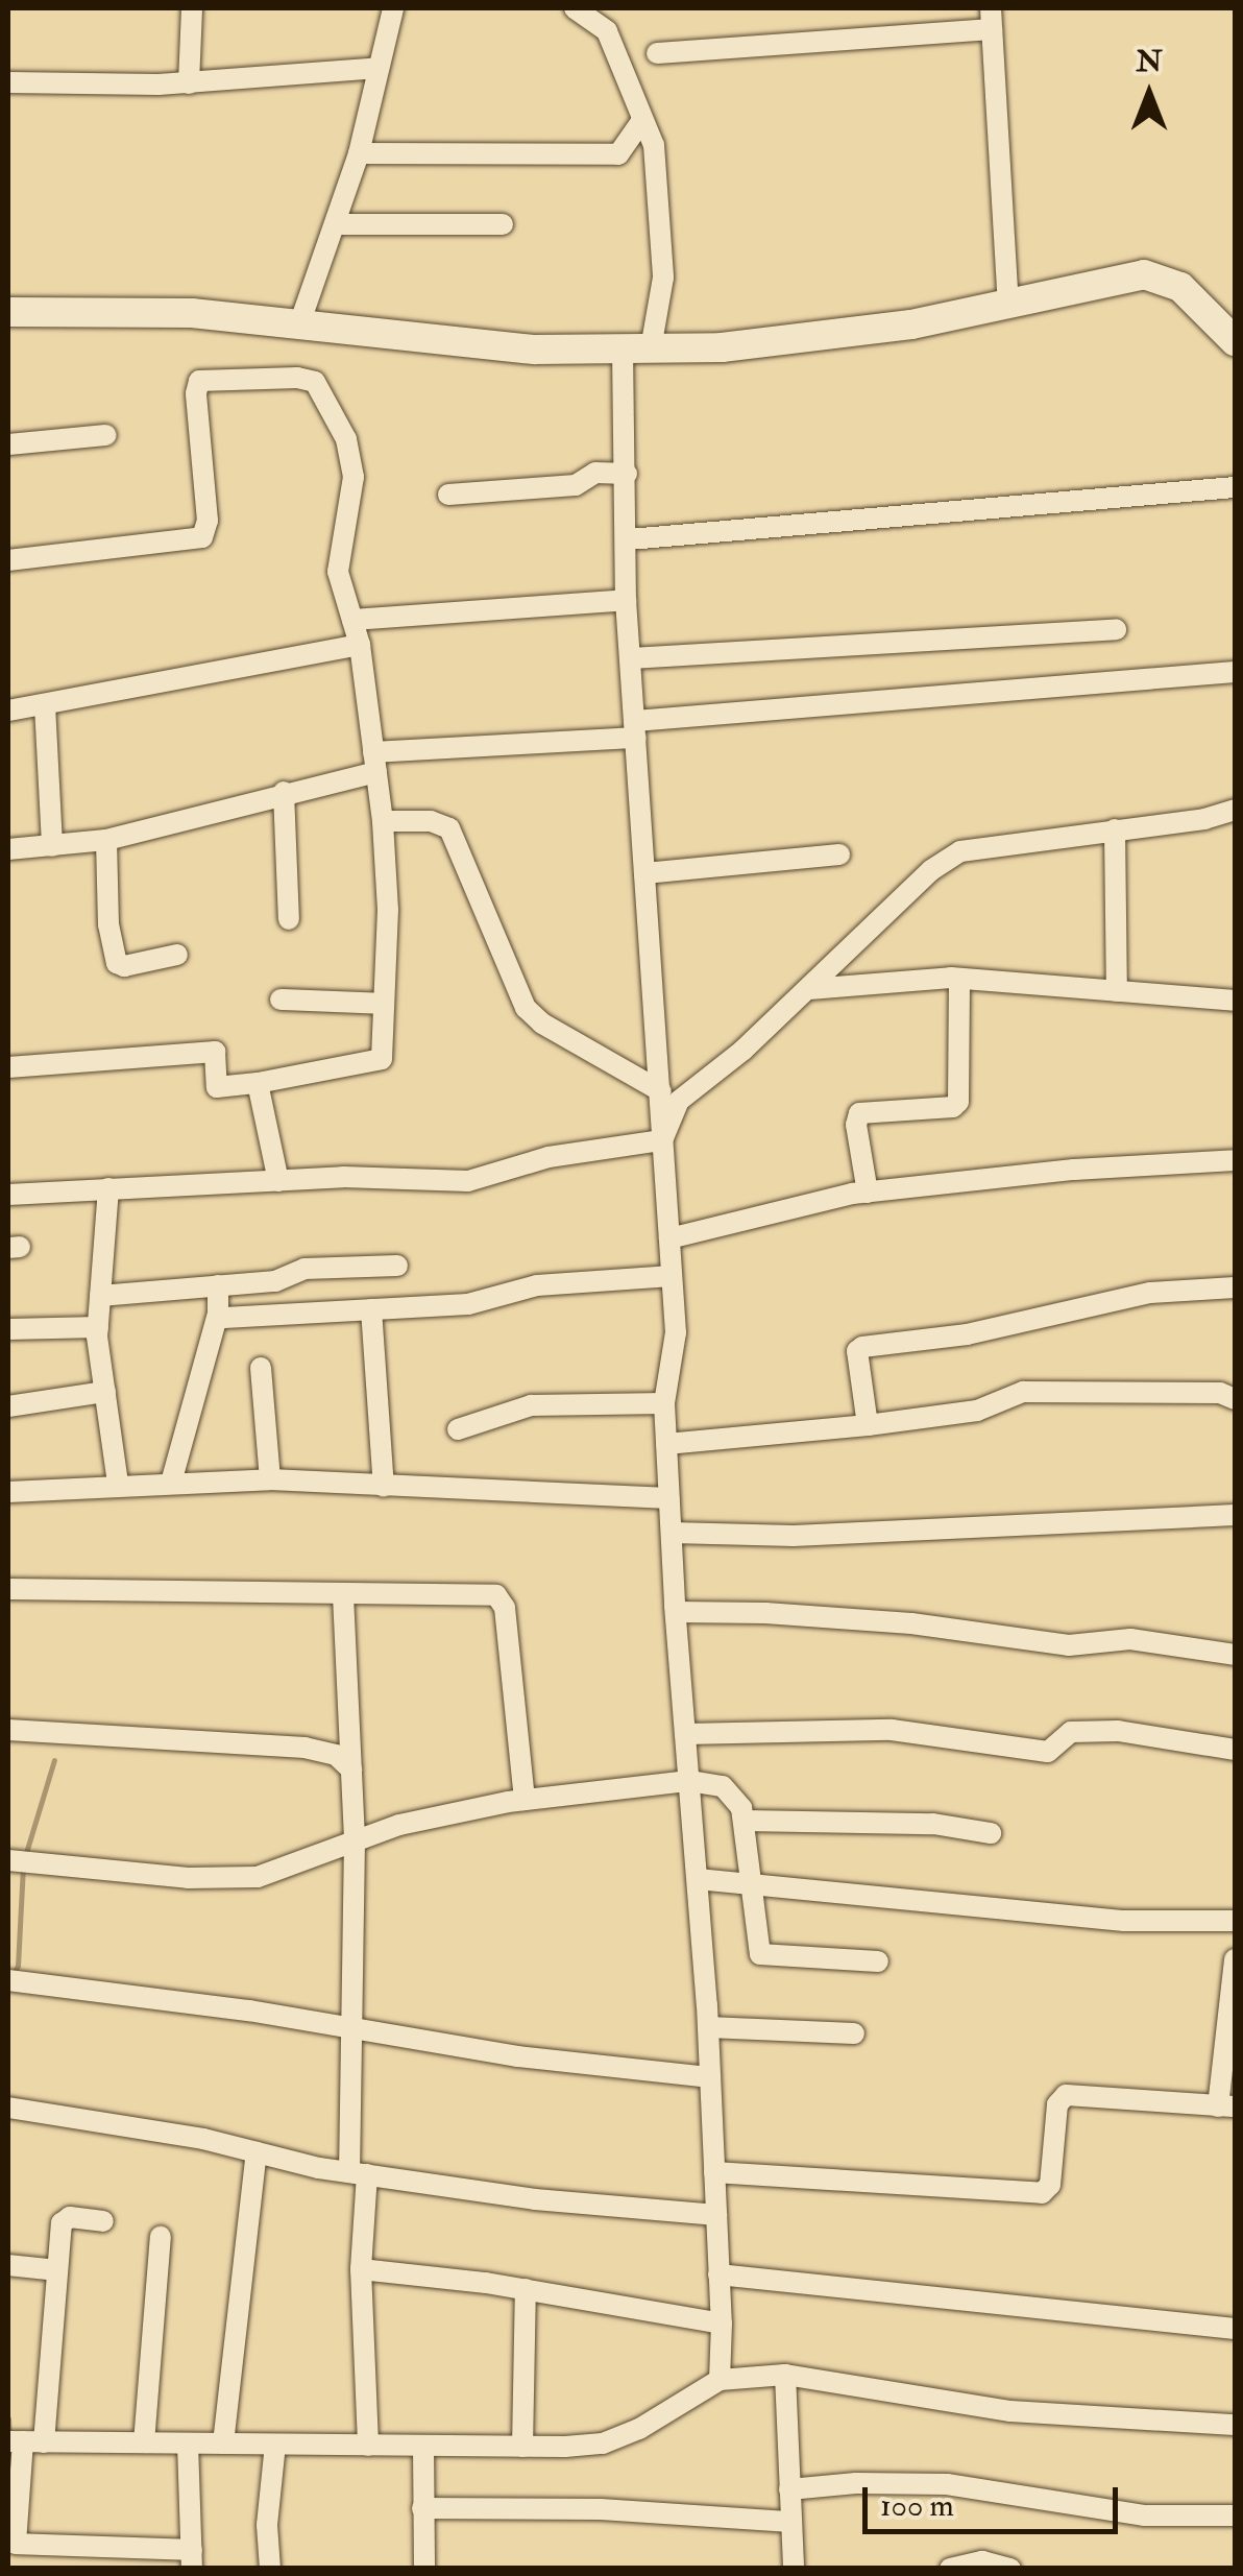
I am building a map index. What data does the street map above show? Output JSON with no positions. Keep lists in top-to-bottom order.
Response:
{
  "scale_bar": "100 m",
  "north": "top"
}
